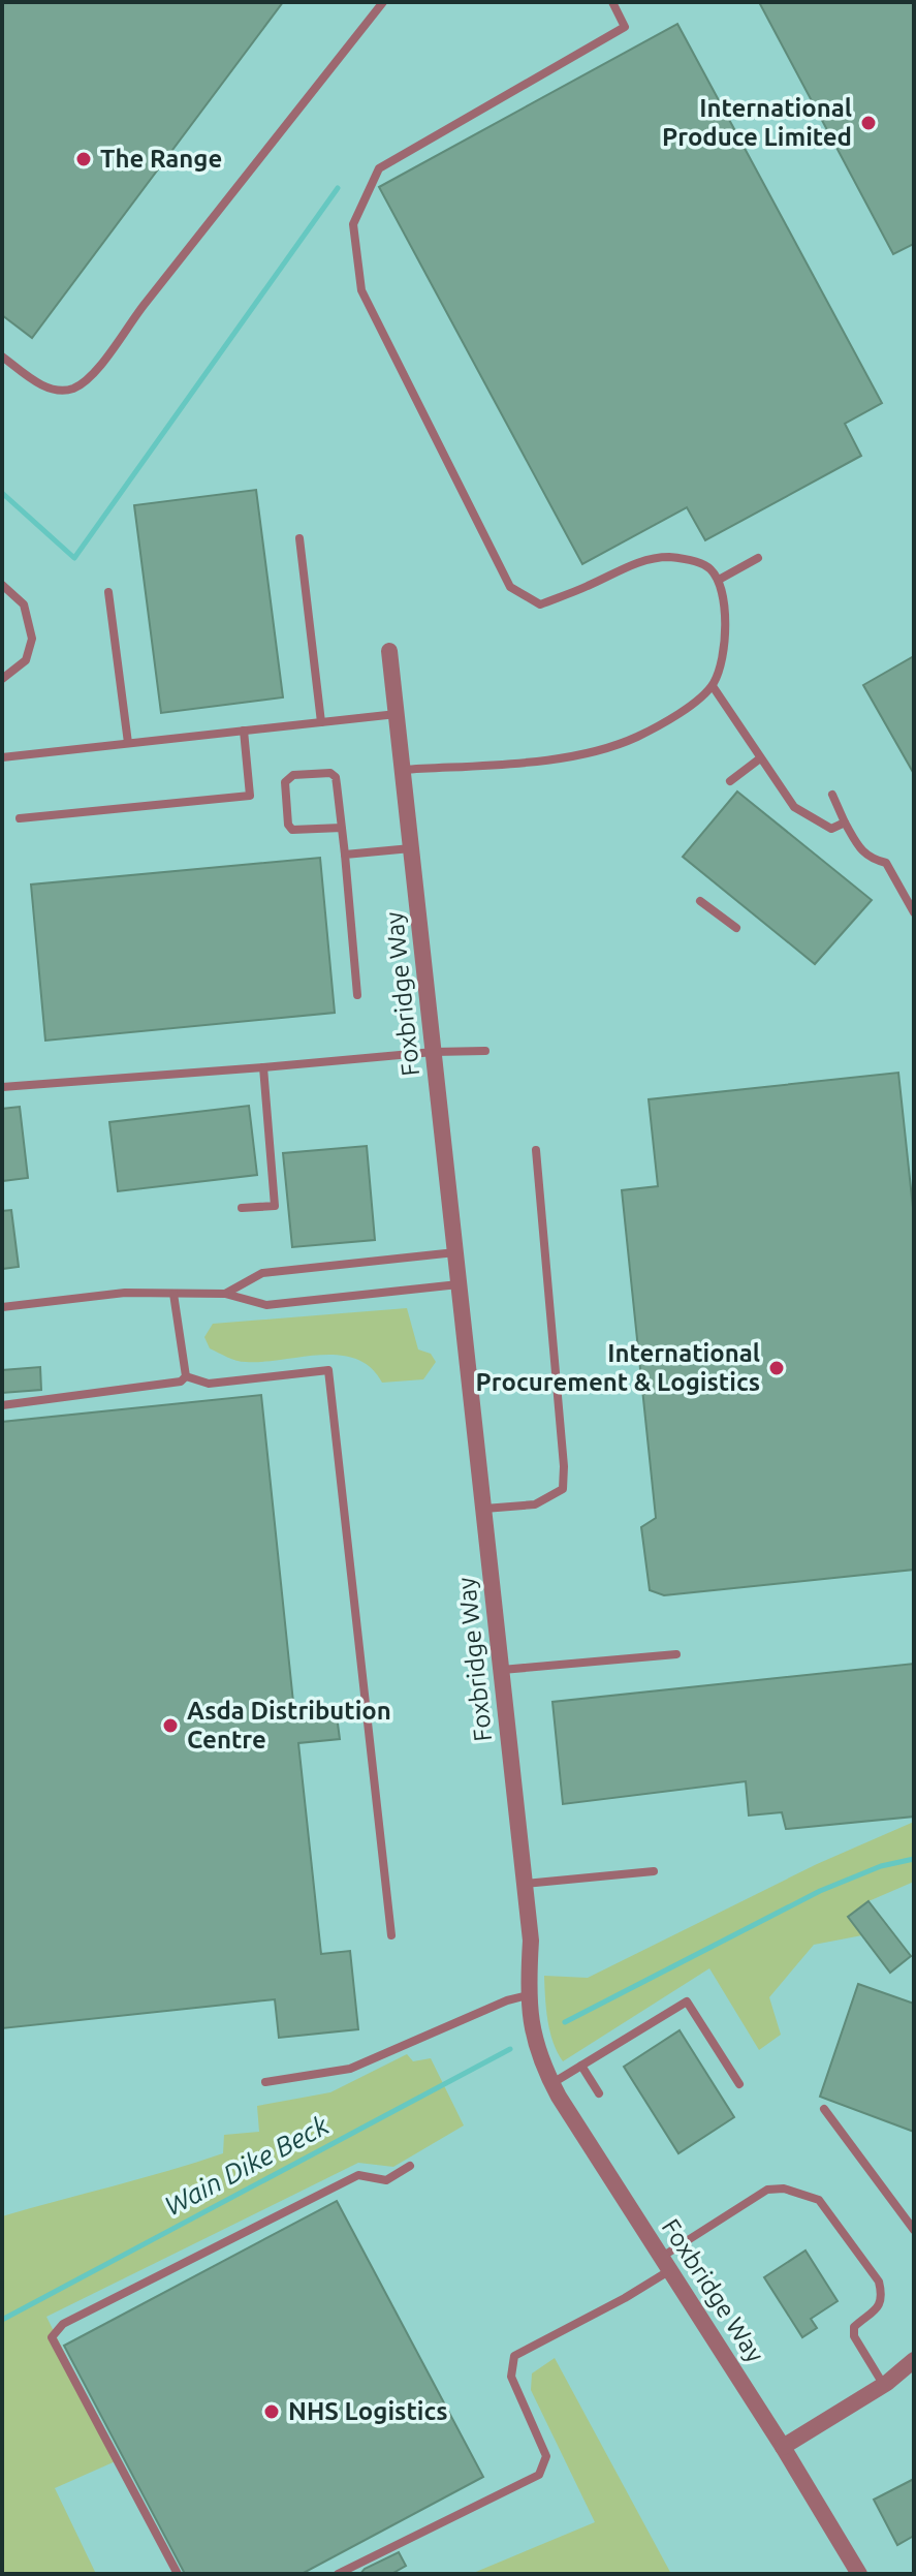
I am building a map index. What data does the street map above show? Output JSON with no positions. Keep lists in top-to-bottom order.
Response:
{
  "streets": {
    "street": ["Foxbridge Way"]
  },
  "water": ["Wain Dike Beck"],
  "places": [
    "International Produce Limited",
    "The Range",
    "International Procurement & Logistics",
    "Asda Distribution Centre",
    "NHS Logistics"
  ]
}
